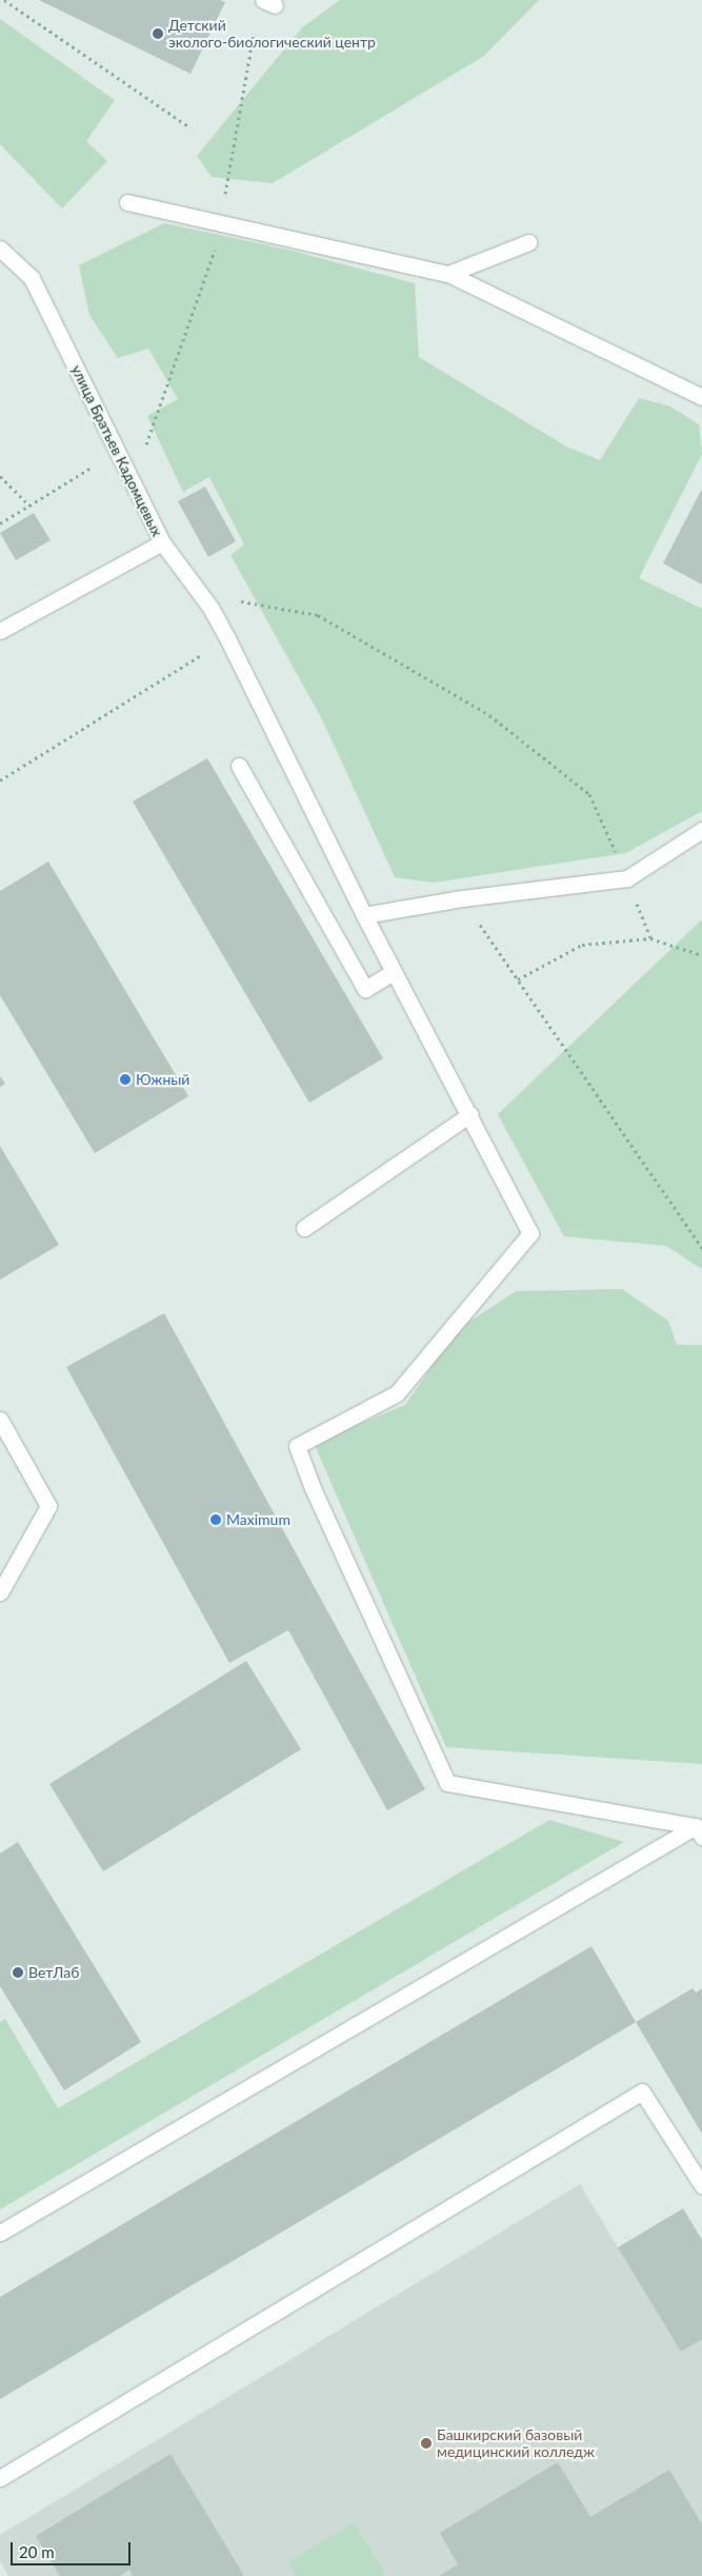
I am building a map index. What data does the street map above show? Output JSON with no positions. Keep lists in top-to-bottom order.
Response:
{
  "streets": {
    "street": ["улица Братьев Кадомцевых"]
  },
  "places": [
    "Детский эколого-биологический центр",
    "Южный",
    "Maximum",
    "ВетЛаб",
    "Башкирский базовый медицинский колледж"
  ],
  "scale_bar": "20 m"
}
